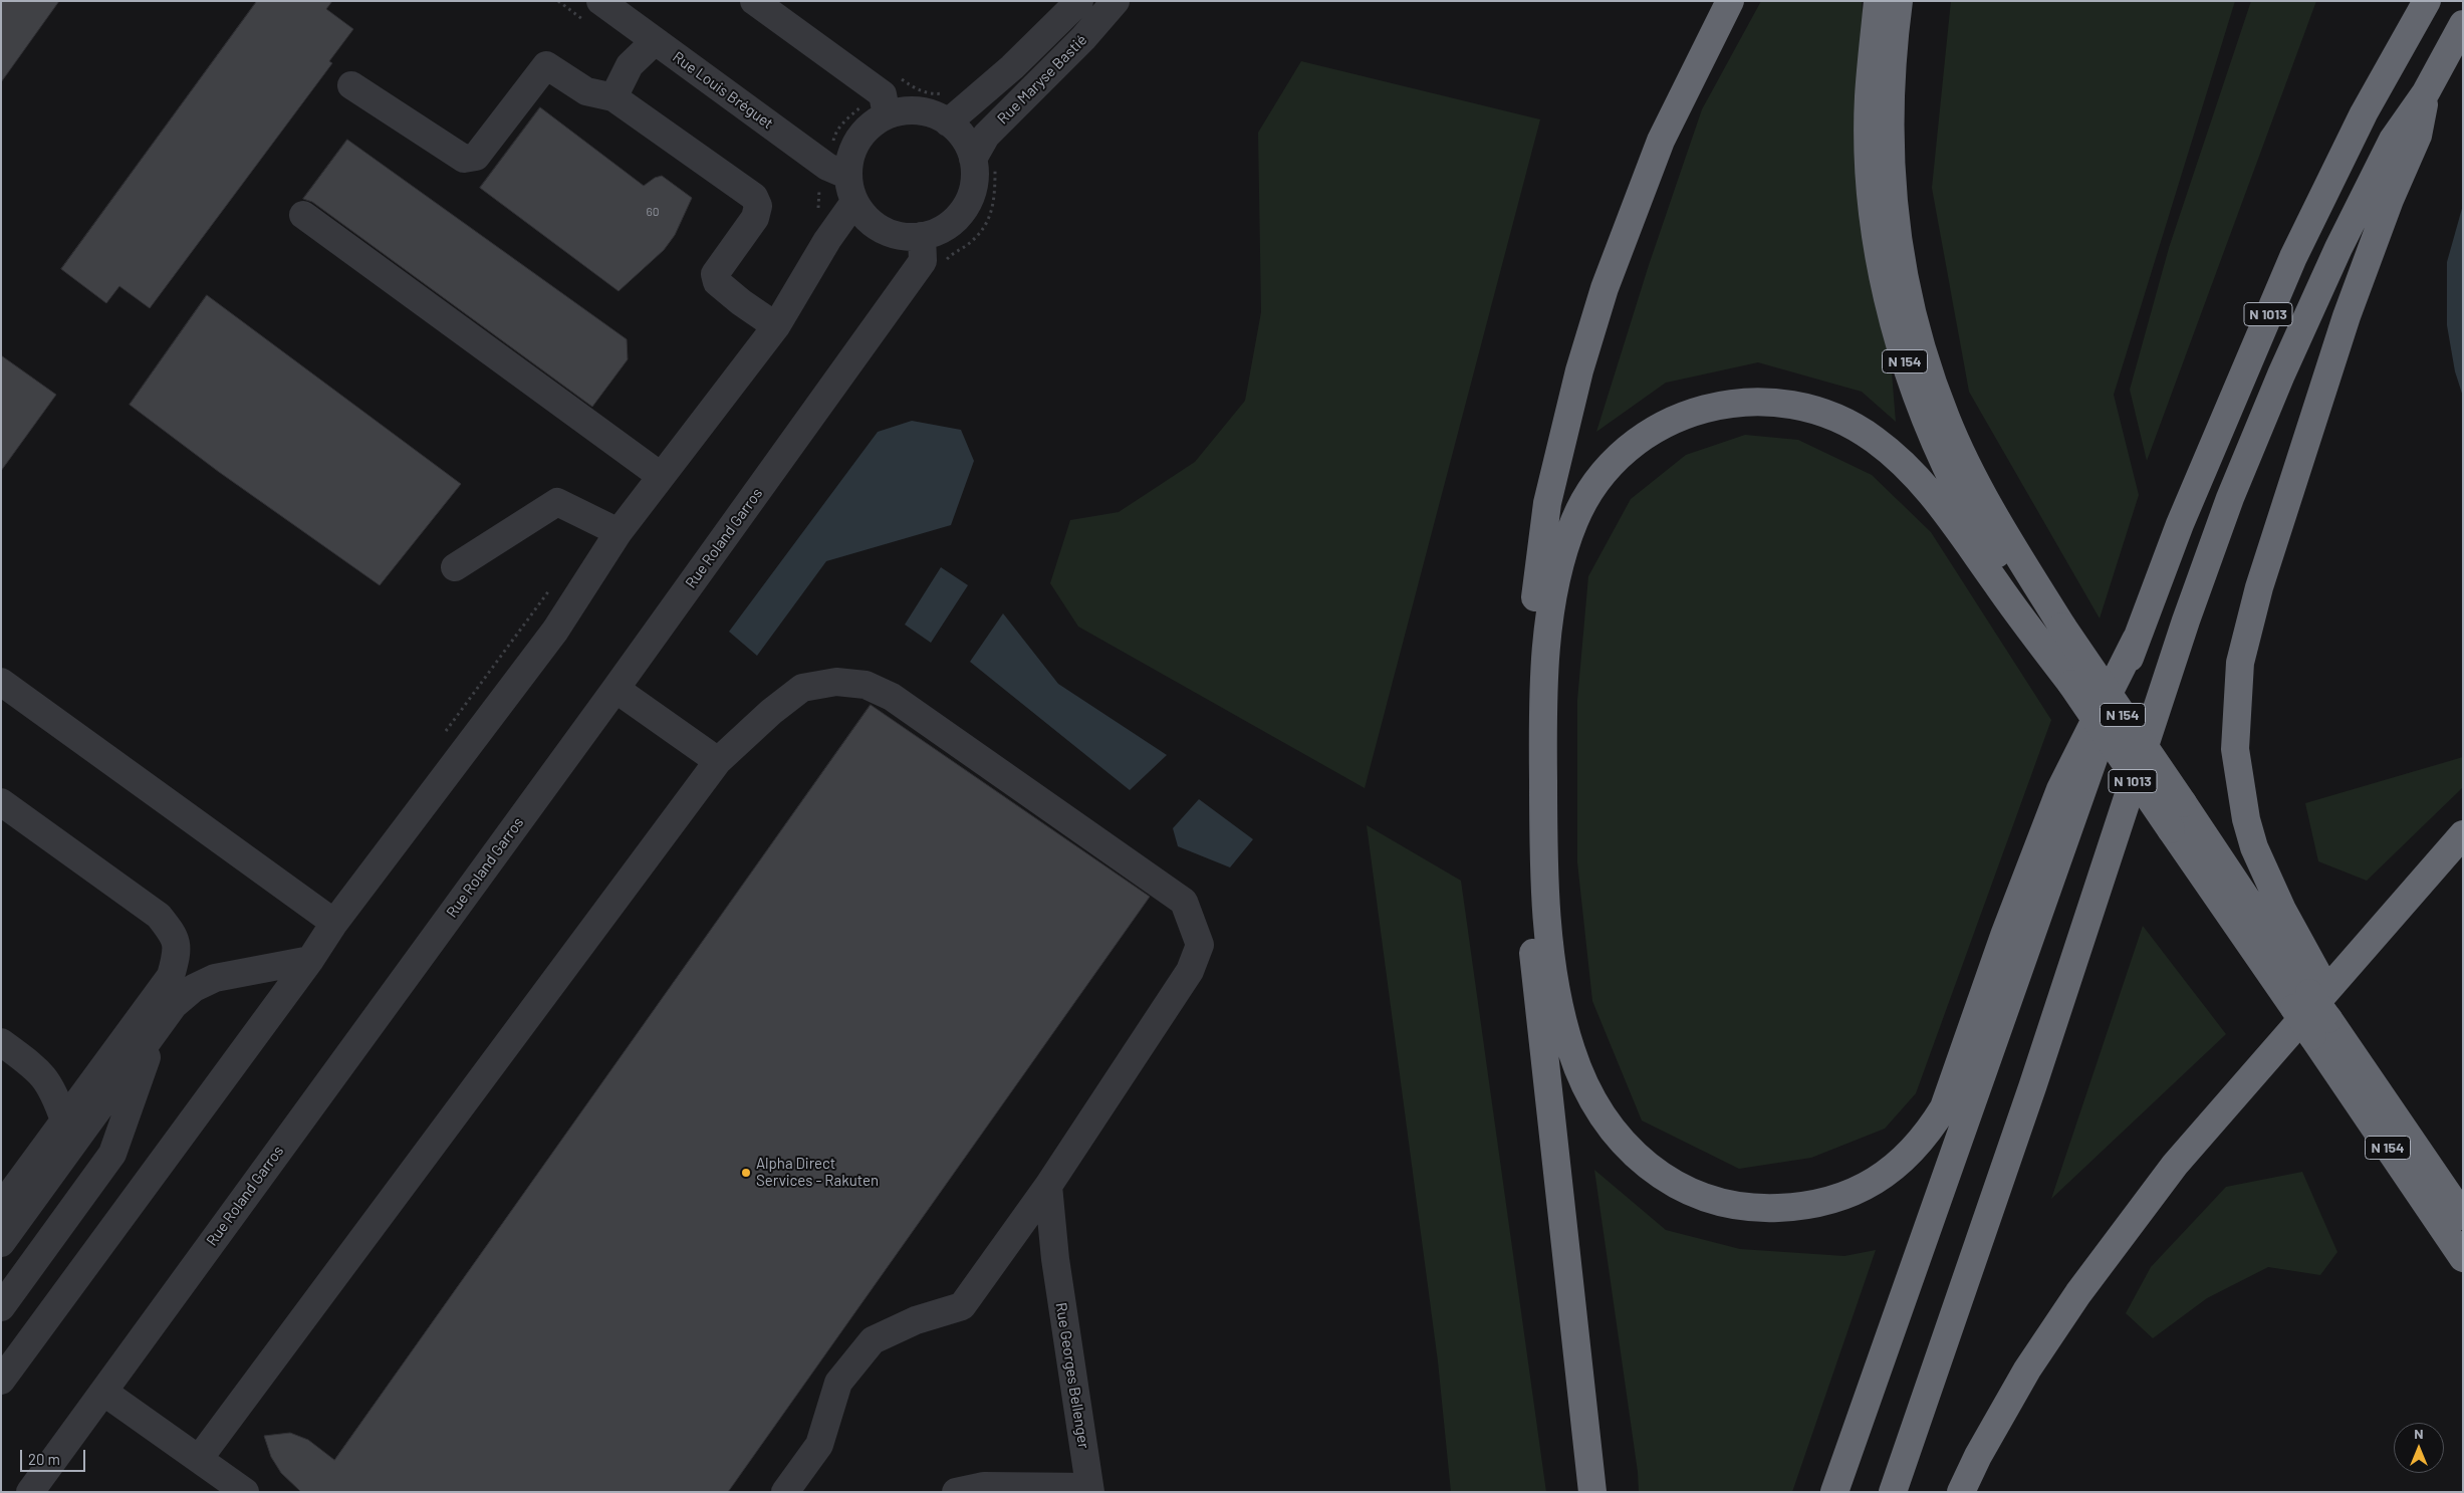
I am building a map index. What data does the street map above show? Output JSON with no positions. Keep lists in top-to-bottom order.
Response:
{
  "streets": {
    "highway": ["N 1013", "N 154"],
    "street": [
      "Rue Maryse Bastié",
      "Rue Louis Bréguet",
      "Rue Roland Garros",
      "Rue Georges Bellenger"
    ]
  },
  "crossings": [
    ["Rue Maryse Bastié", "Rue Louis Bréguet"],
    ["Rue Maryse Bastié", "Rue Roland Garros"],
    ["Rue Louis Bréguet", "Rue Roland Garros"]
  ],
  "places": ["Alpha Direct Services - Rakuten"],
  "house_numbers": ["60"],
  "scale_bar": "20 m",
  "north": "top"
}
